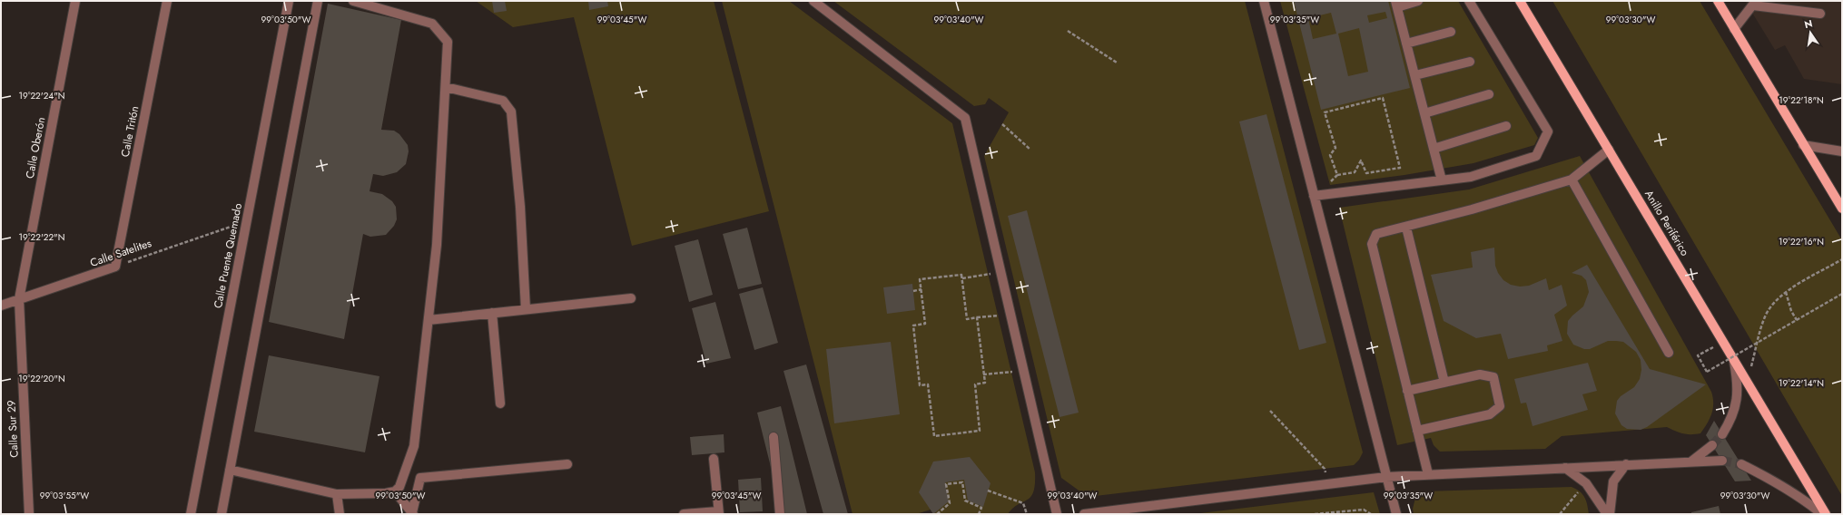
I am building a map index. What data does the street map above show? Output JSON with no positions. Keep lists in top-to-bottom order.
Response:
{
  "streets": {
    "main road": ["Anillo Periférico"],
    "street": [
      "Calle Tritón",
      "Calle Oberón",
      "Calle Satelites",
      "Calle Puente Quemado",
      "Calle Sur 29"
    ]
  },
  "crossings": [
    ["Calle Tritón", "Calle Satelites"],
    ["Calle Oberón", "Calle Satelites"],
    ["Calle Oberón", "Calle Sur 29"],
    ["Calle Satelites", "Calle Puente Quemado"],
    ["Calle Satelites", "Calle Sur 29"]
  ],
  "north": "top",
  "coordinates": [
    "99°03'50\"W",
    "99°03'45\"W",
    "99°03'40\"W",
    "99°03'35\"W",
    "99°03'30\"W",
    "19°22'24\"N",
    "19°22'18\"N",
    "19°22'22\"N",
    "19°22'16\"N",
    "19°22'20\"N",
    "19°22'14\"N",
    "99°03'55\"W"
  ]
}
